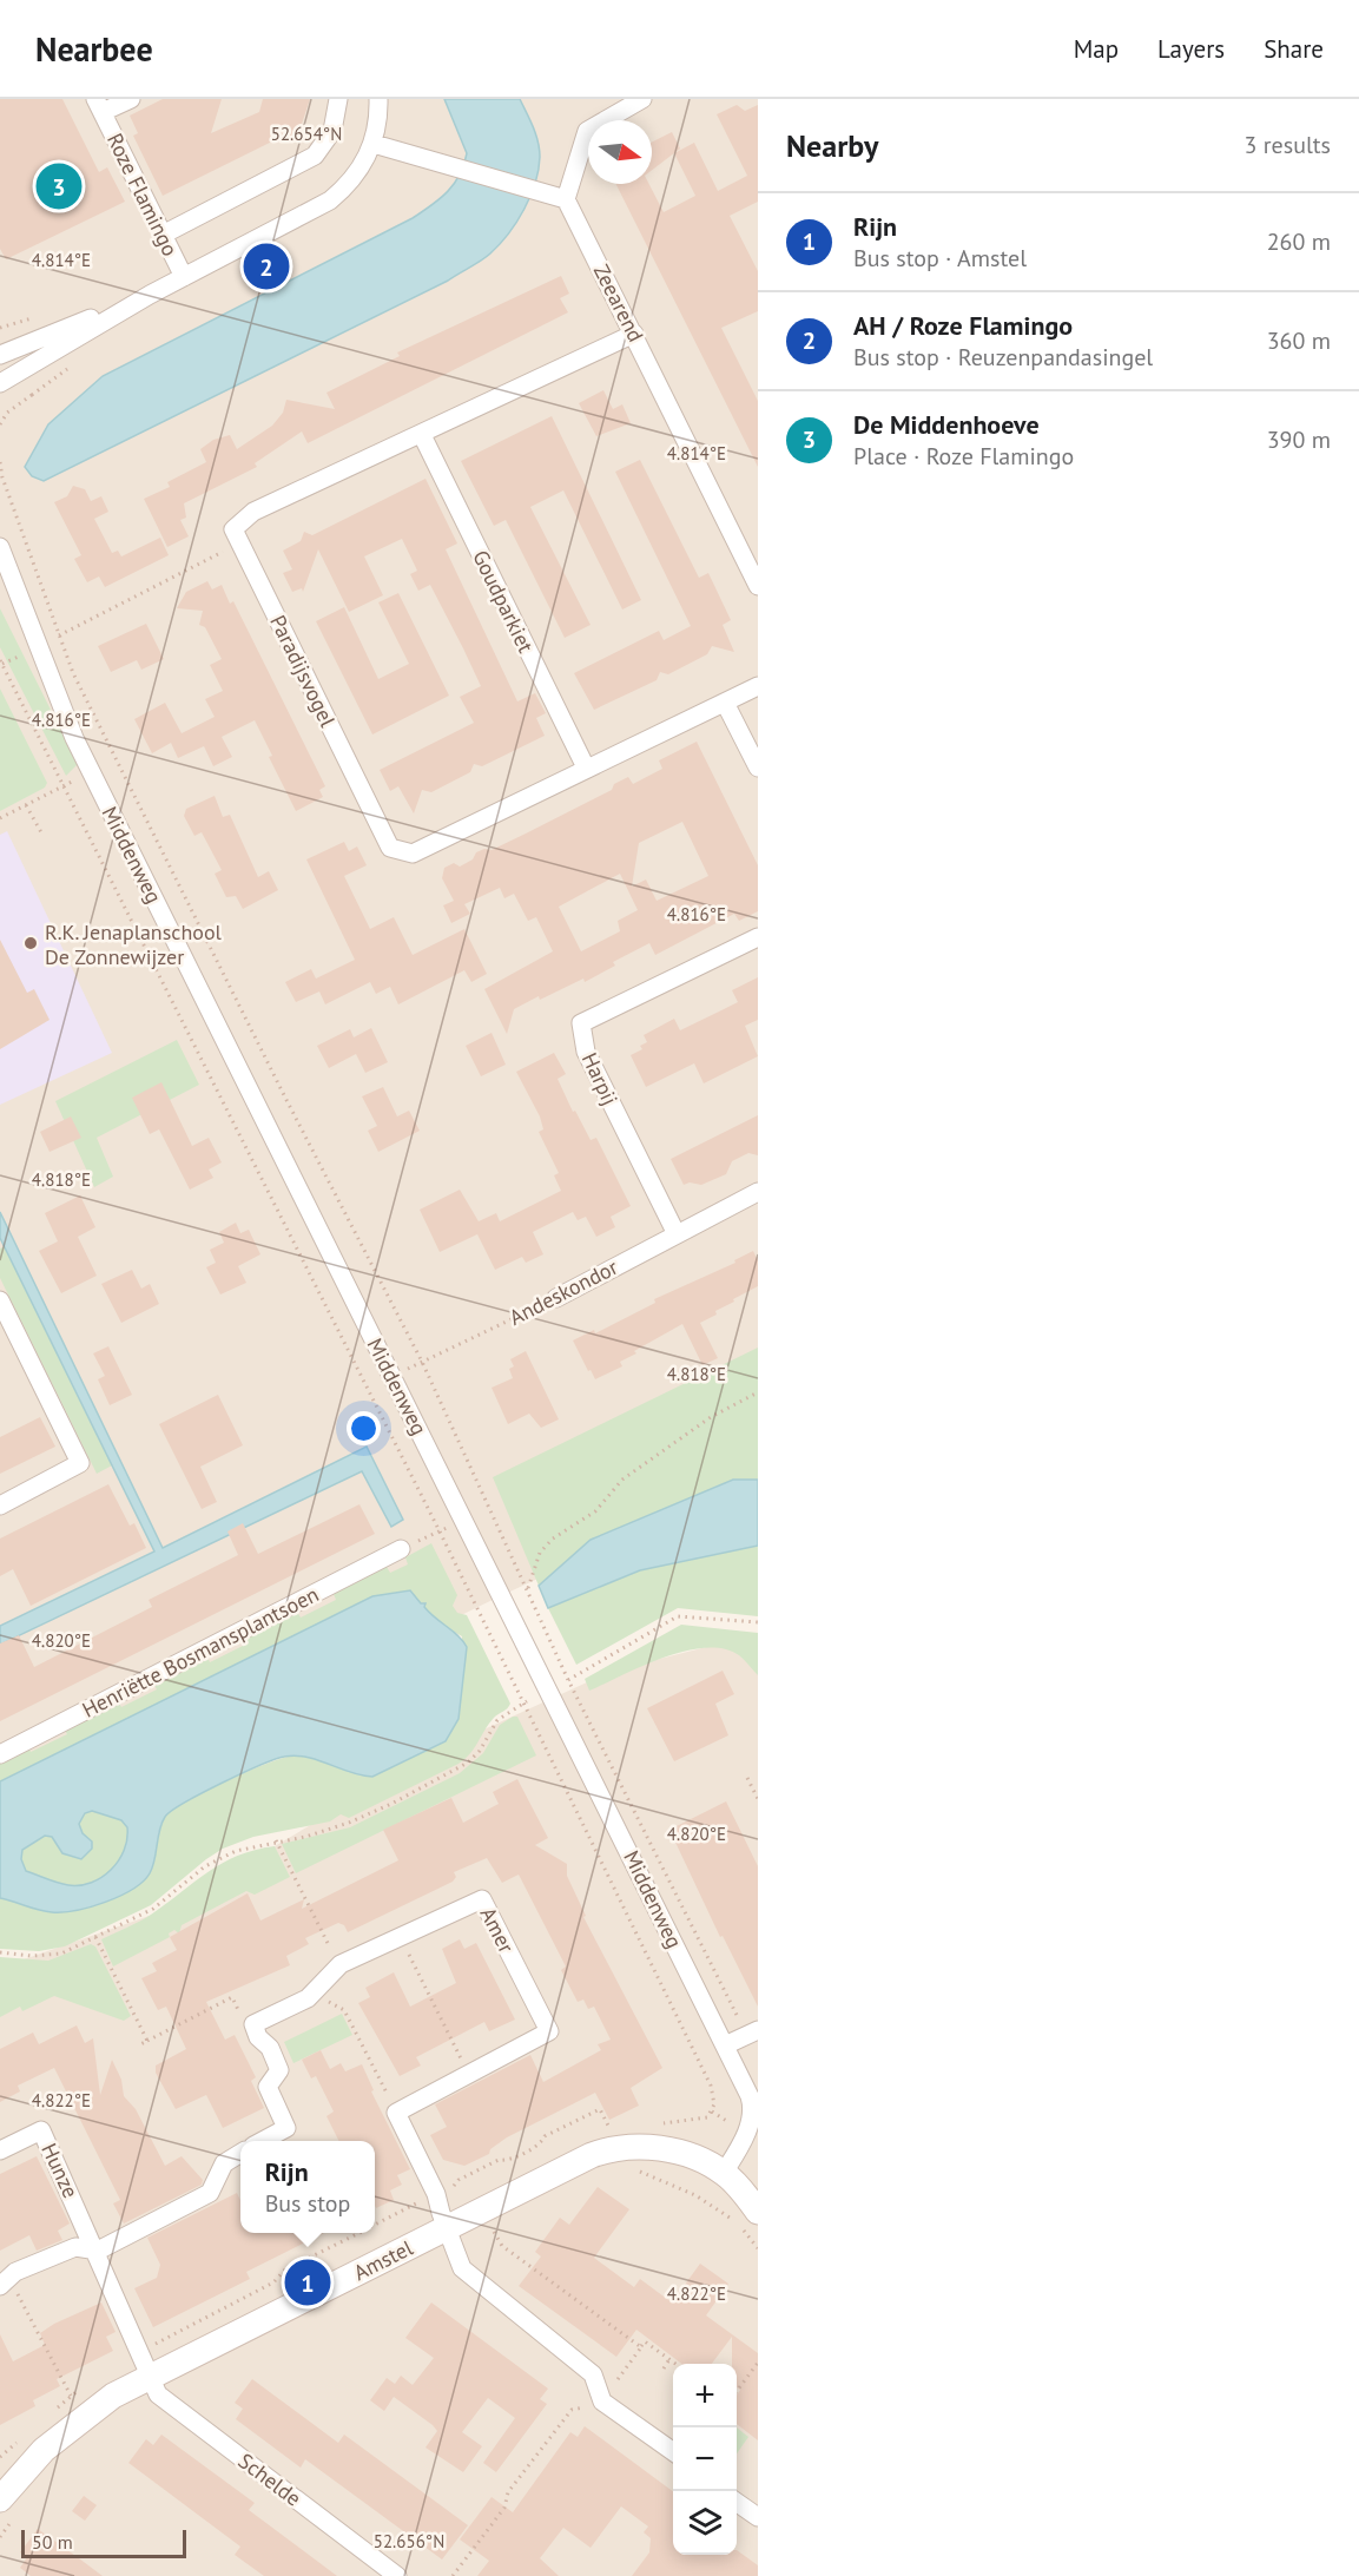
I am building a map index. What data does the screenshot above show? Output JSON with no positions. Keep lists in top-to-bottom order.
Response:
{
  "streets": {
    "street": [
      "Roze Flamingo",
      "Zeearend",
      "Goudparkiet",
      "Paradijsvogel",
      "Middenweg",
      "Harpij",
      "Andeskondor",
      "Henriëtte Bosmansplantsoen",
      "Amer",
      "Hunze",
      "Amstel",
      "Schelde"
    ]
  },
  "crossings": [
    ["Goudparkiet", "Paradijsvogel"],
    ["Middenweg", "Andeskondor"],
    ["Middenweg", "Amstel"],
    ["Harpij", "Andeskondor"],
    ["Hunze", "Amstel"],
    ["Hunze", "Schelde"],
    ["Amstel", "Schelde"]
  ],
  "places": ["R.K. Jenaplanschool De Zonnewijzer"],
  "scale_bar": "50 m",
  "north": "right",
  "page": {
    "header": "Nearbee",
    "nav": ["Map", "Layers", "Share"],
    "heading": ["Nearby", "3 results"],
    "pins": ["3", "2", "1"],
    "list": [
      {
        "mark": "1",
        "name": "Rijn",
        "note": "Bus stop · Amstel",
        "value": "260 m"
      },
      {
        "mark": "2",
        "name": "AH / Roze Flamingo",
        "note": "Bus stop · Reuzenpandasingel",
        "value": "360 m"
      },
      {
        "mark": "3",
        "name": "De Middenhoeve",
        "note": "Place · Roze Flamingo",
        "value": "390 m"
      }
    ],
    "popup": ["Rijn", "Bus stop"],
    "map_buttons": ["+", "−"],
    "scale": "50 m"
  },
  "coordinates": [
    "52.654°N",
    "4.814°E",
    "4.816°E",
    "4.818°E",
    "4.820°E",
    "4.822°E",
    "52.656°N"
  ]
}
